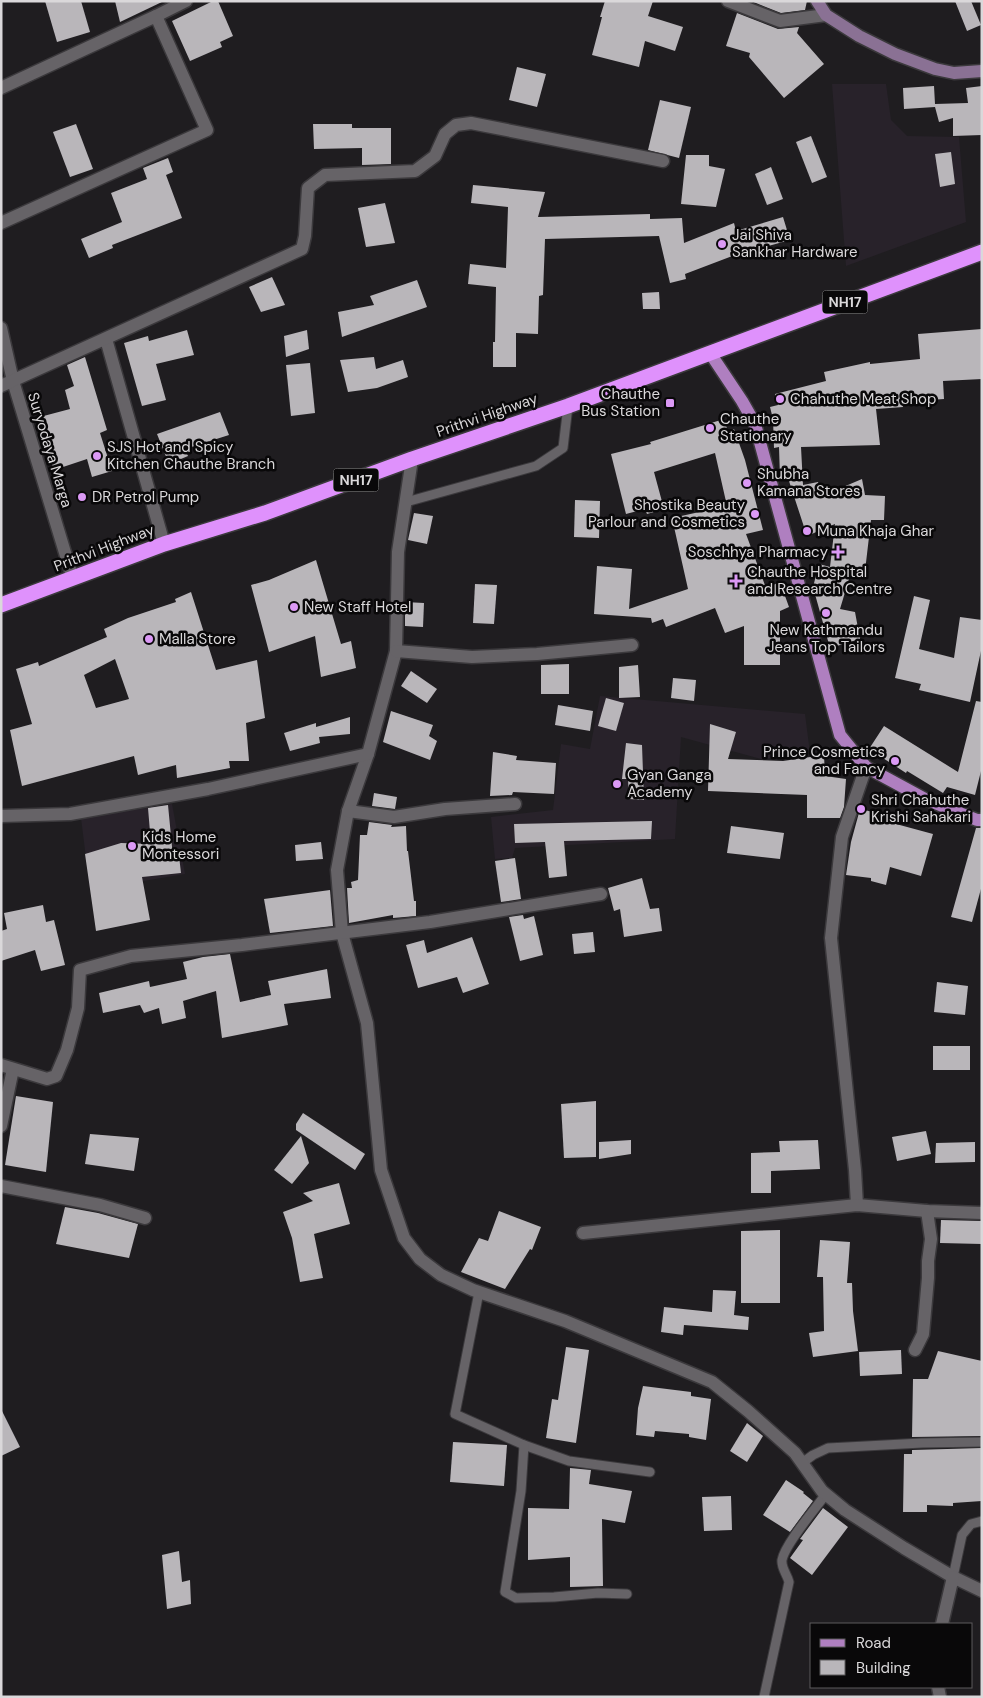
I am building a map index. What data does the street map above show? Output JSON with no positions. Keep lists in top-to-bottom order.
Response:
{
  "streets": {
    "highway": ["NH17", "Prithvi Highway"],
    "street": ["Suryodaya Marga"]
  },
  "crossings": [
    ["Prithvi Highway", "Suryodaya Marga"]
  ],
  "places": {
    "other": [
      "Jai Shiva Sankhar Hardware",
      "Chahuthe Meat Shop",
      "Chauthe Stationary",
      "SJS Hot and Spicy Kitchen Chauthe Branch",
      "Shubha Kamana Stores",
      "DR Petrol Pump",
      "Shostika Beauty Parlour and Cosmetics",
      "Muna Khaja Ghar",
      "New Staff Hotel",
      "New Kathmandu Jeans Top Tailors",
      "Malla Store",
      "Prince Cosmetics and Fancy",
      "Gyan Ganga Academy",
      "Shri Chahuthe Krishi Sahakari",
      "Kids Home Montessori"
    ],
    "transit": ["Chauthe Bus Station"],
    "health": ["Soschhya Pharmacy", "Chauthe Hospital and Research Centre"]
  },
  "legend": ["Road", "Building"]
}
